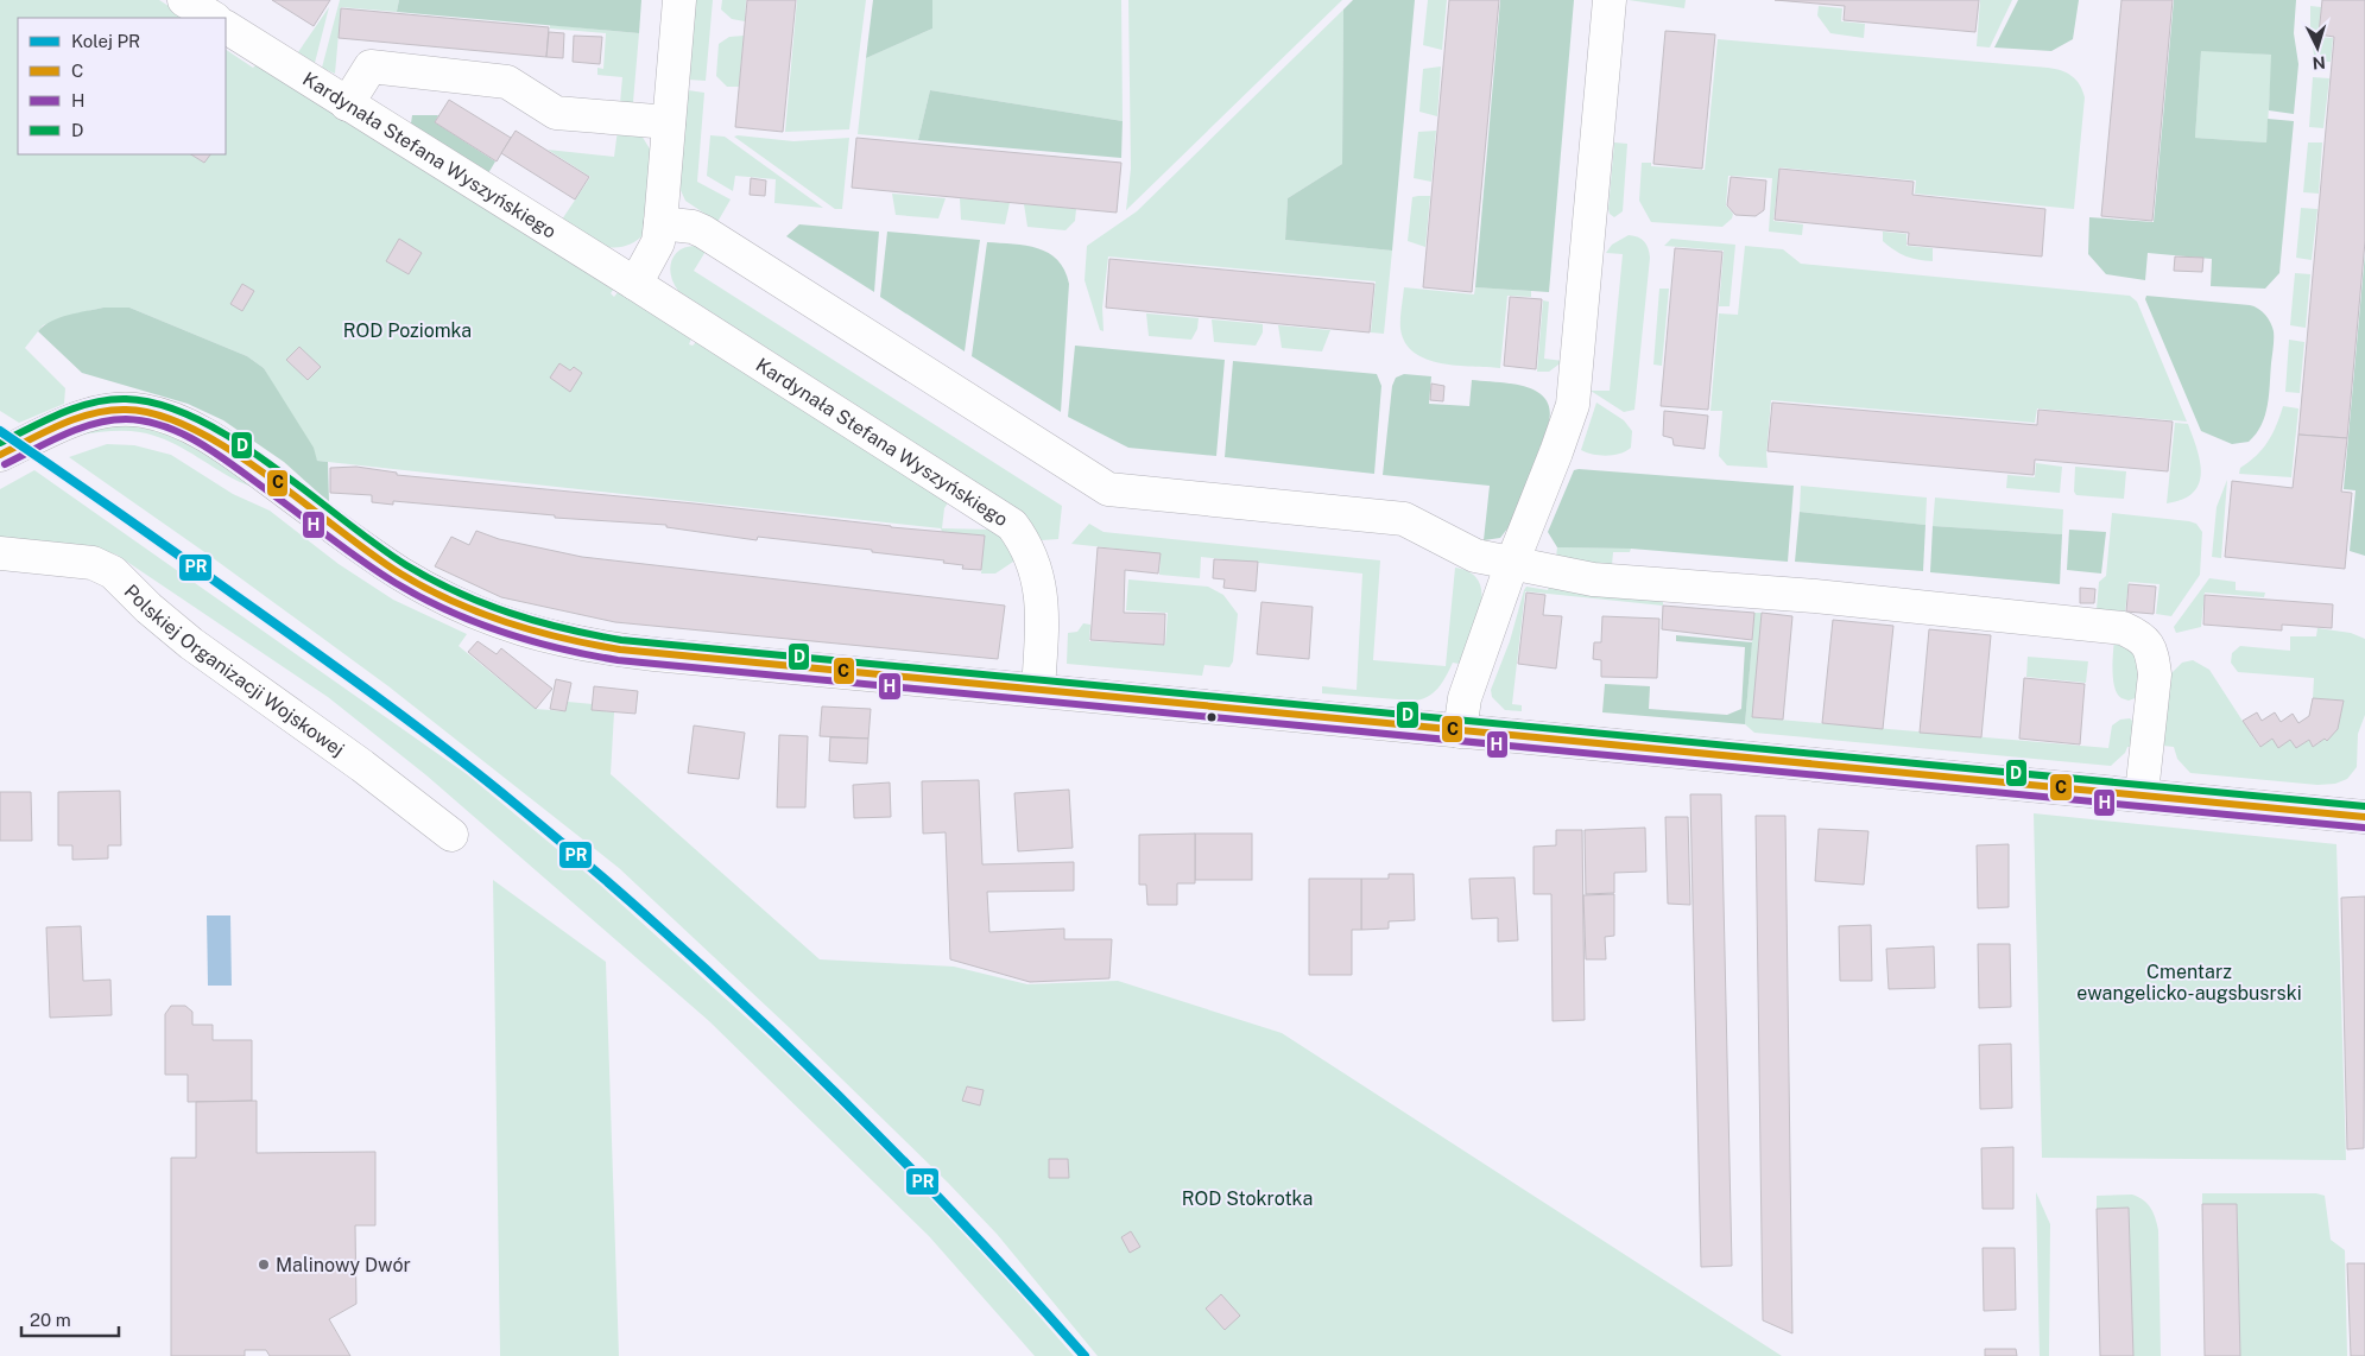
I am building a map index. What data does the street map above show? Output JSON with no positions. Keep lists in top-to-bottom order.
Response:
{
  "streets": {
    "street": ["Kardynała Stefana Wyszyńskiego", "Polskiej Organizacji Wojskowej"]
  },
  "parks": ["ROD Poziomka", "Cmentarz ewangelicko-augsbusrski", "ROD Stokrotka"],
  "places": ["Malinowy Dwór"],
  "lines": [
    "transit line D",
    "transit line C",
    "transit line H",
    "rail line PR"
  ],
  "legend": [
    "Kolej PR",
    "C",
    "H",
    "D"
  ],
  "scale_bar": "20 m",
  "north": "bottom"
}
